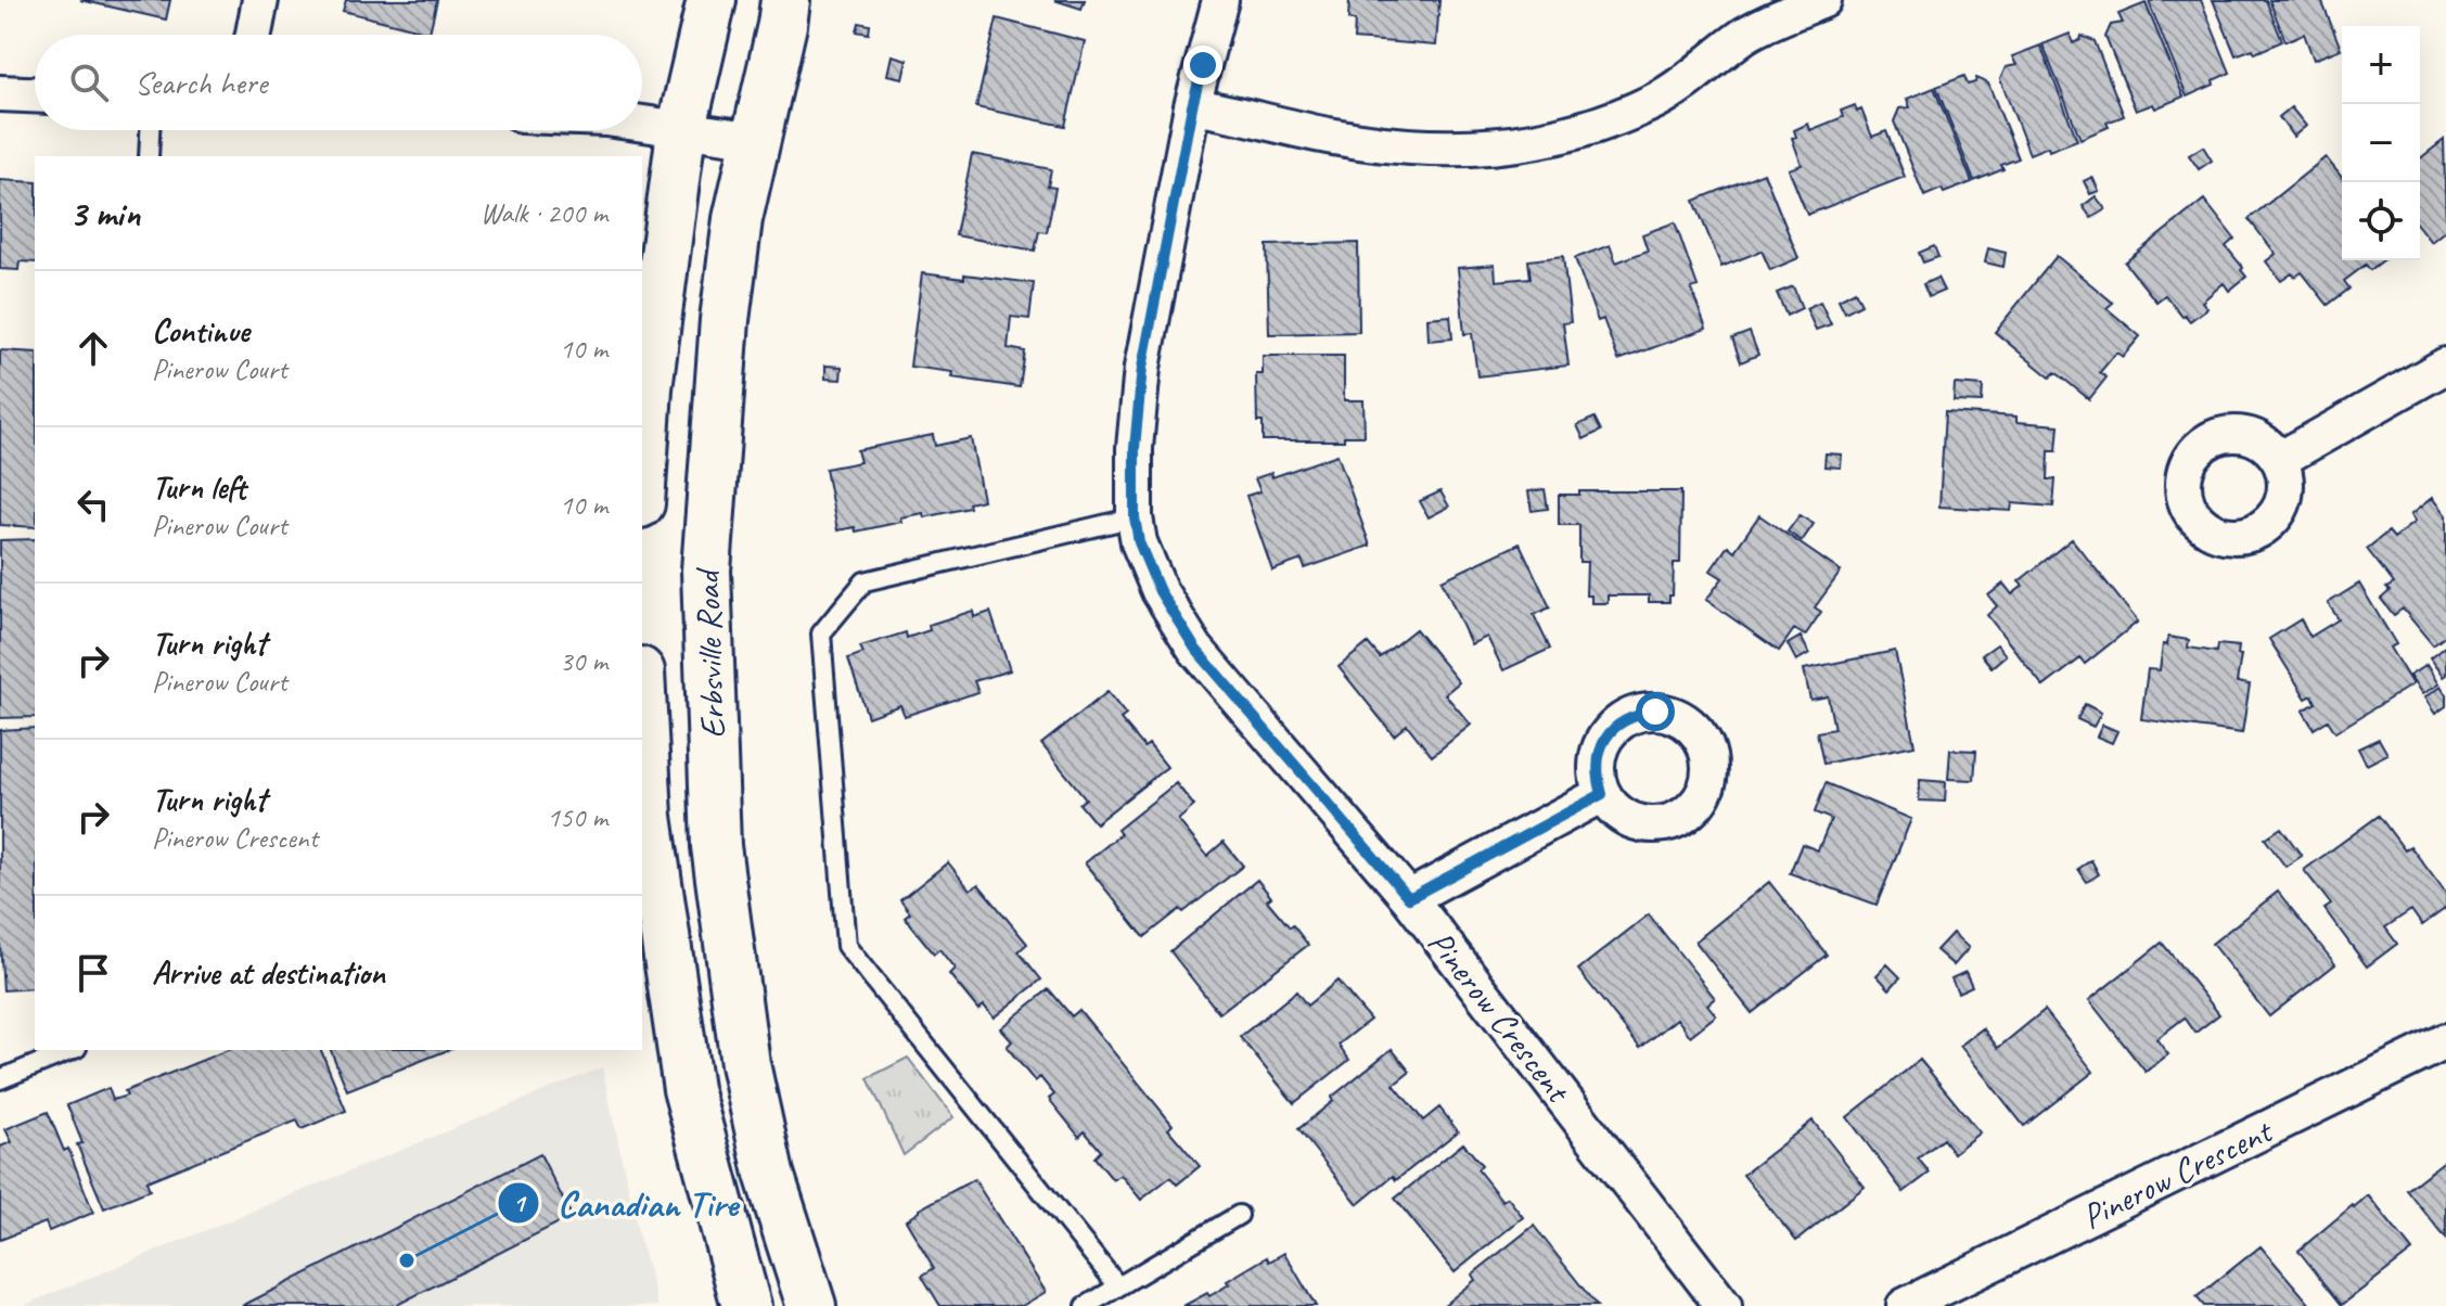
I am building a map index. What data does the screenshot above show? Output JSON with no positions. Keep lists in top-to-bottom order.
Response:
{
  "streets": {
    "main road": ["Erbsville Road"],
    "street": ["Pinerow Crescent"]
  },
  "places": ["Canadian Tire"],
  "page": {
    "map_buttons": ["+", "−"],
    "search": "Search here",
    "heading": ["3 min", "Walk · 200 m"],
    "list": [
      ["Continue", "Pinerow Court", "10 m"],
      ["Turn left", "Pinerow Court", "10 m"],
      ["Turn right", "Pinerow Court", "30 m"],
      ["Turn right", "Pinerow Crescent", "150 m"],
      "Arrive at destination"
    ]
  }
}
